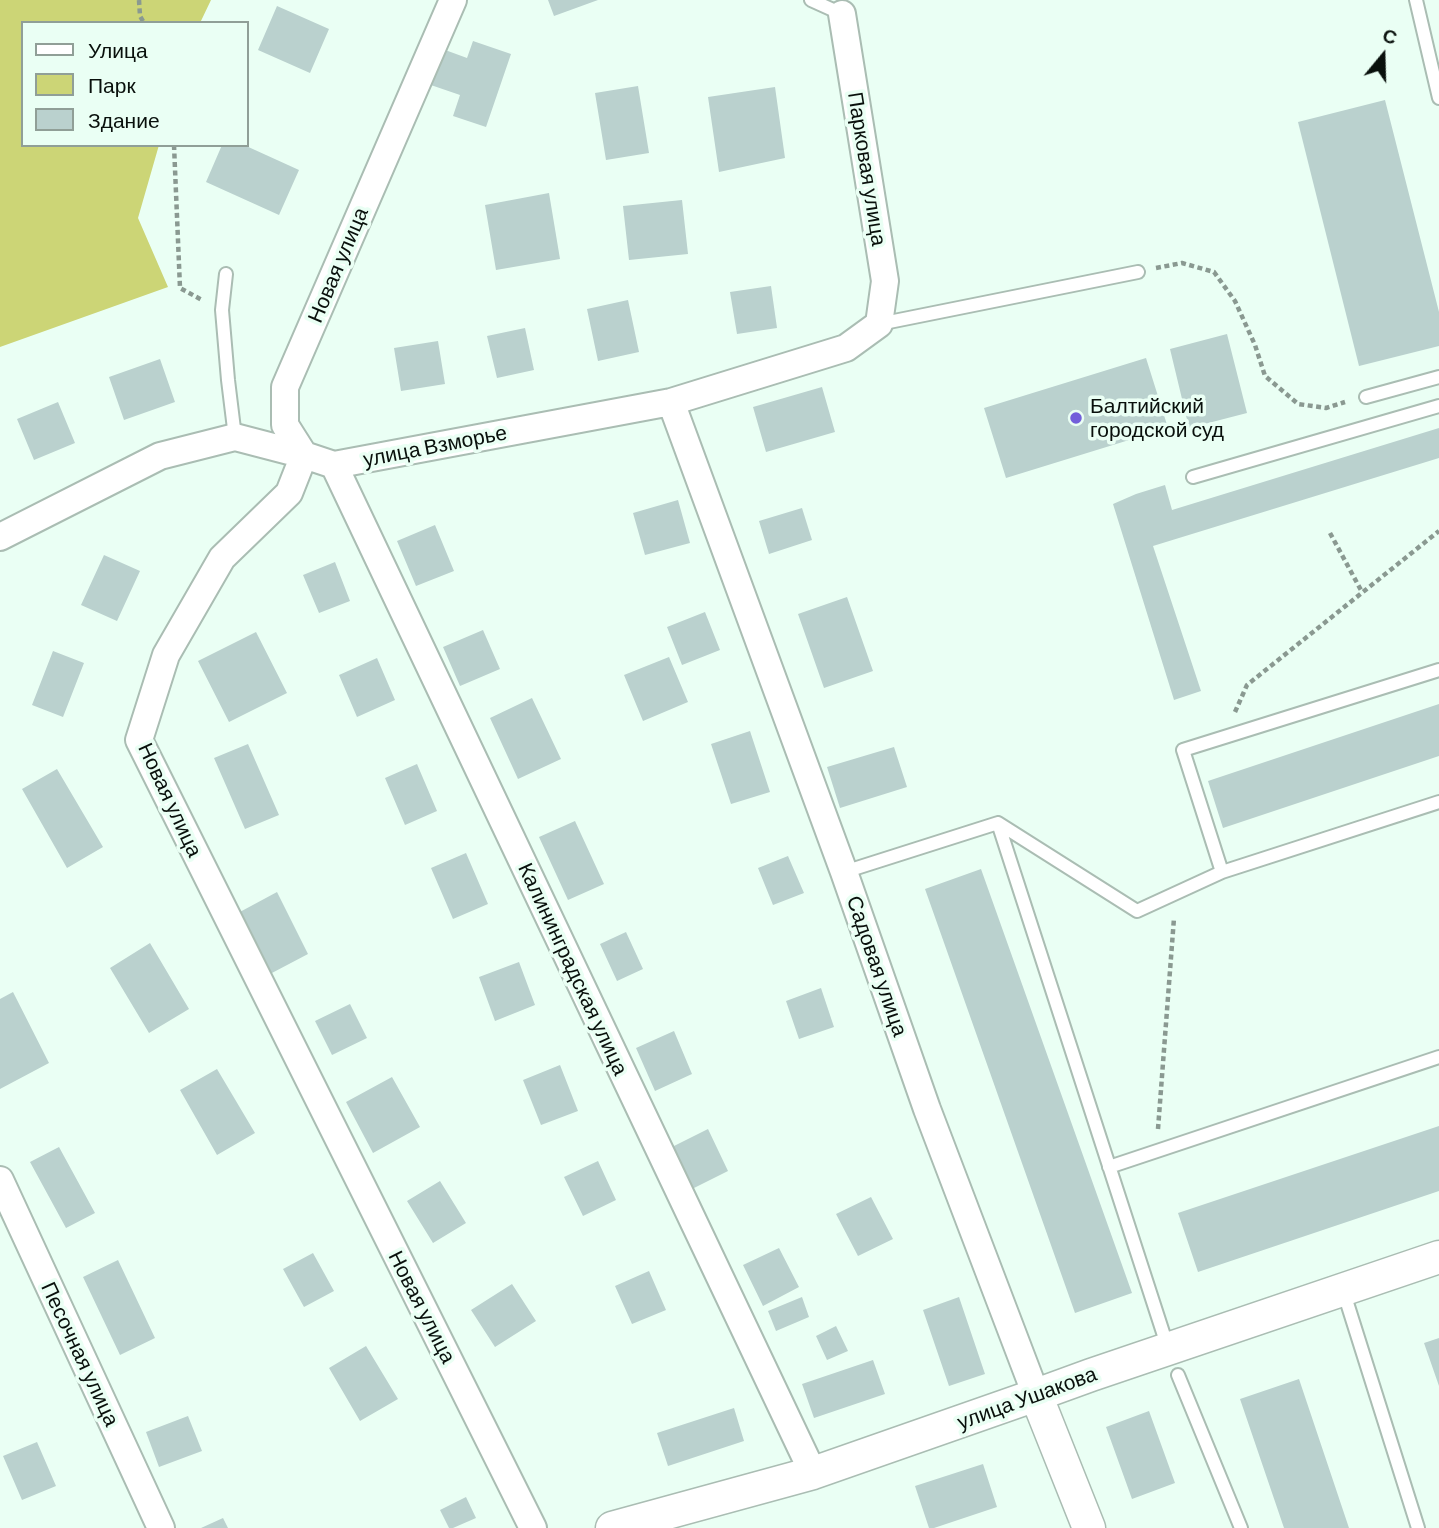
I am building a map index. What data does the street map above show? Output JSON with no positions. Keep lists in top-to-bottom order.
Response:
{
  "streets": {
    "street": [
      "Парковая улица",
      "Новая улица",
      "улица Взморье",
      "Садовая улица",
      "Калининградская улица",
      "Песочная улица",
      "улица Ушакова"
    ]
  },
  "crossings": [
    ["Парковая улица", "улица Взморье"],
    ["Новая улица", "улица Взморье"],
    ["улица Взморье", "Садовая улица"],
    ["улица Взморье", "Калининградская улица"],
    ["Садовая улица", "улица Ушакова"],
    ["Калининградская улица", "улица Ушакова"]
  ],
  "places": ["Балтийский городской суд"],
  "legend": ["Улица", "Парк", "Здание"],
  "north": "top"
}
